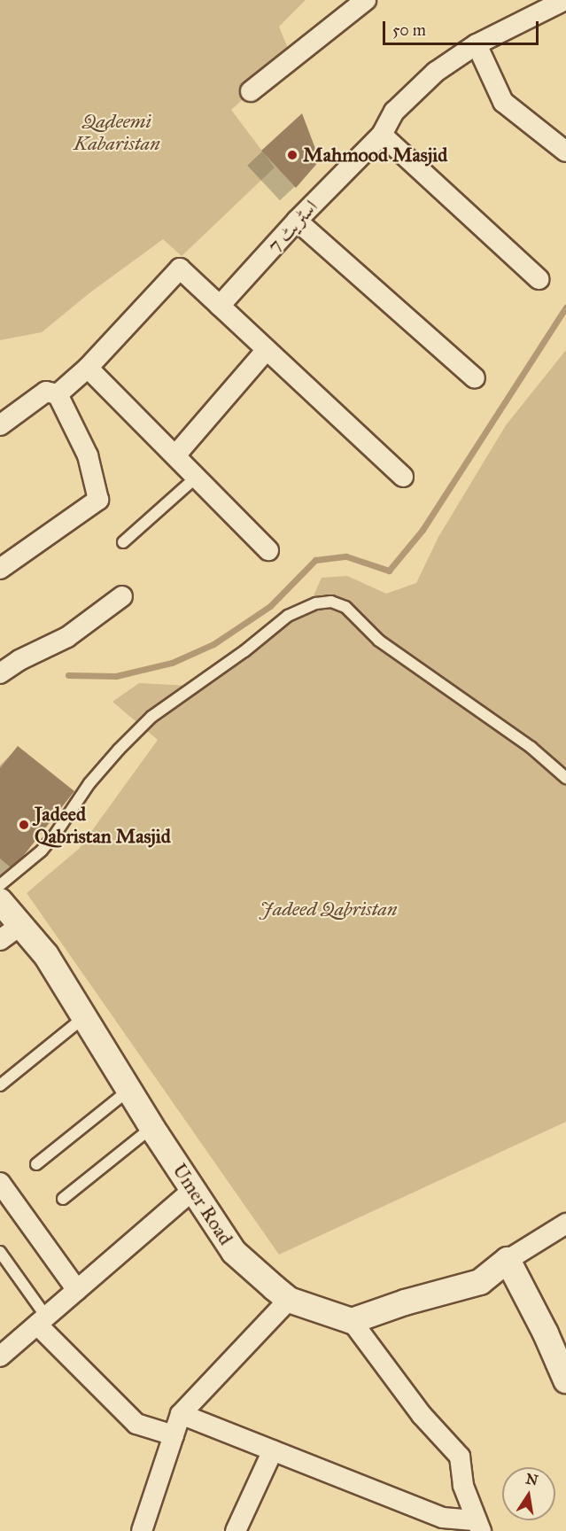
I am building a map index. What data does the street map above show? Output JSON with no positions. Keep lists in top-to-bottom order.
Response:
{
  "streets": {
    "street": ["اسٹریٹ 7", "Umer Road"]
  },
  "parks": ["Qadeemi Kabaristan", "Jadeed Qabristan"],
  "places": ["Mahmood Masjid", "Jadeed Qabristan Masjid"],
  "scale_bar": "50 m",
  "north": "top"
}
